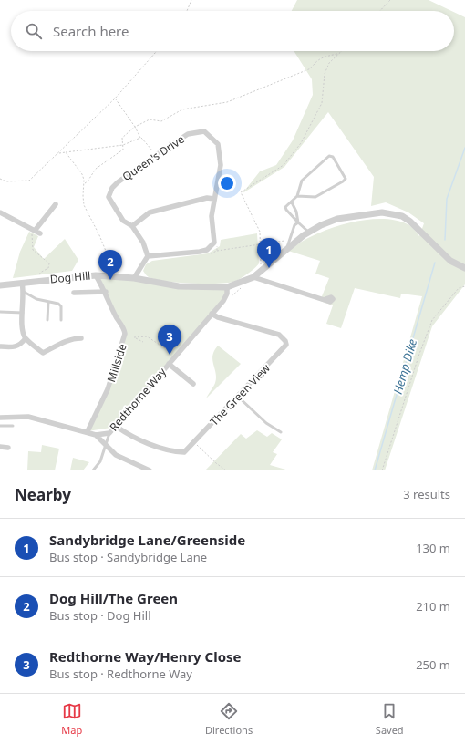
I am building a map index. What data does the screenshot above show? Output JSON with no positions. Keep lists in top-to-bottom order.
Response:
{
  "streets": {
    "street": [
      "Queen's Drive",
      "Dog Hill",
      "Millside",
      "The Green View",
      "Redthorne Way"
    ]
  },
  "crossings": [
    ["Dog Hill", "Millside"],
    ["Dog Hill", "Redthorne Way"],
    ["The Green View", "Redthorne Way"]
  ],
  "water": ["Hemp Dike"],
  "page": {
    "search": "Search here",
    "pins": ["1", "2", "3"],
    "heading": ["Nearby", "3 results"],
    "list": [
      {
        "mark": "1",
        "name": "Sandybridge Lane/Greenside",
        "note": "Bus stop · Sandybridge Lane",
        "value": "130 m"
      },
      {
        "mark": "2",
        "name": "Dog Hill/The Green",
        "note": "Bus stop · Dog Hill",
        "value": "210 m"
      },
      {
        "mark": "3",
        "name": "Redthorne Way/Henry Close",
        "note": "Bus stop · Redthorne Way",
        "value": "250 m"
      }
    ],
    "nav": ["Map", "Directions", "Saved"]
  }
}
